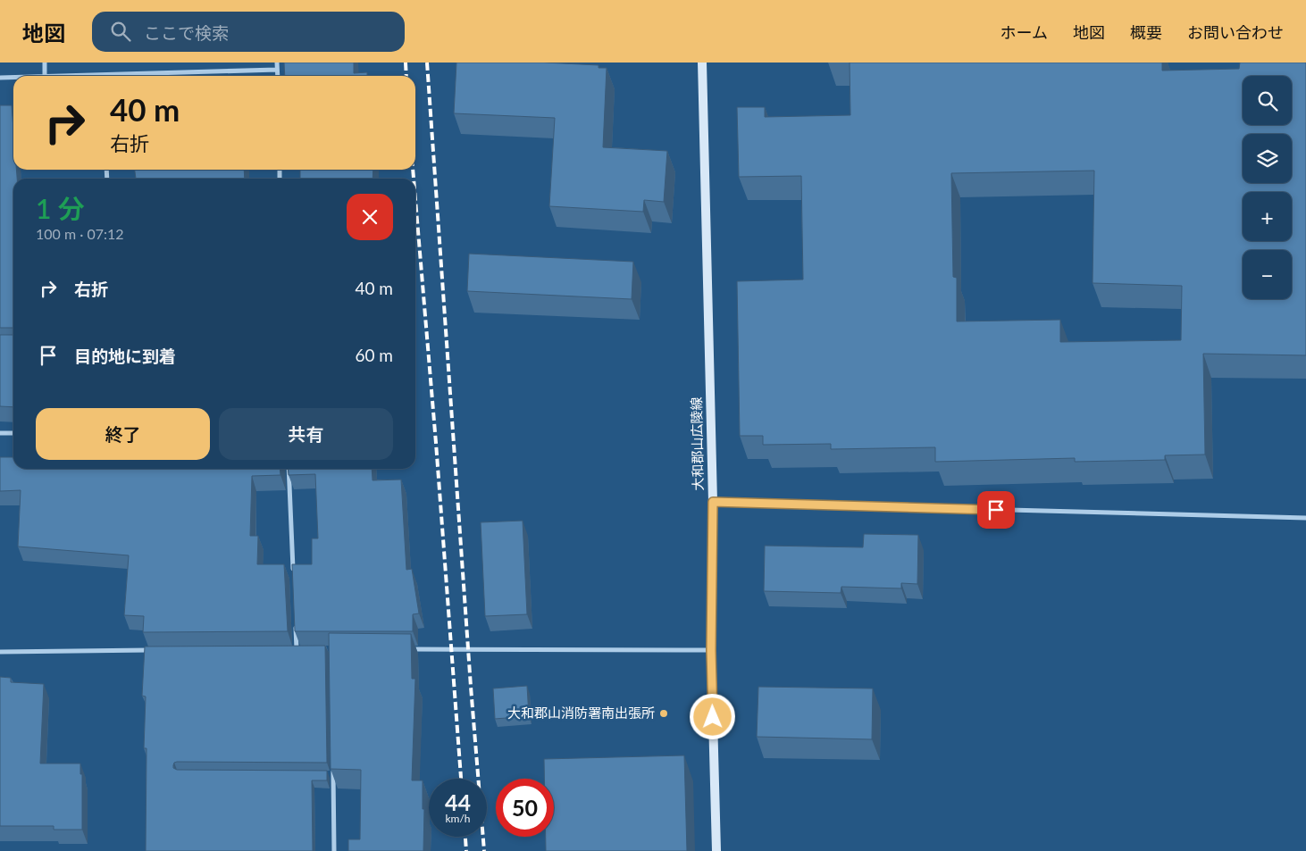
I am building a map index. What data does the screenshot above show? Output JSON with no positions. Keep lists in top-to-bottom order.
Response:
{
  "streets": {
    "main road": ["大和郡山広陵線"]
  },
  "places": ["大和郡山消防署南出張所"],
  "page": {
    "header": "地図",
    "search": "ここで検索",
    "nav": [
      "ホーム",
      "地図",
      "概要",
      "お問い合わせ"
    ],
    "map_buttons": ["+", "−"],
    "turn": ["40 m", "右折"],
    "heading": ["1 分", "100 m · 07:12"],
    "list": [
      {
        "name": "右折",
        "value": "40 m"
      },
      {
        "name": "目的地に到着",
        "value": "60 m"
      }
    ],
    "buttons": ["終了", "共有"],
    "speed": "44 km/h",
    "limit": "50"
  }
}
